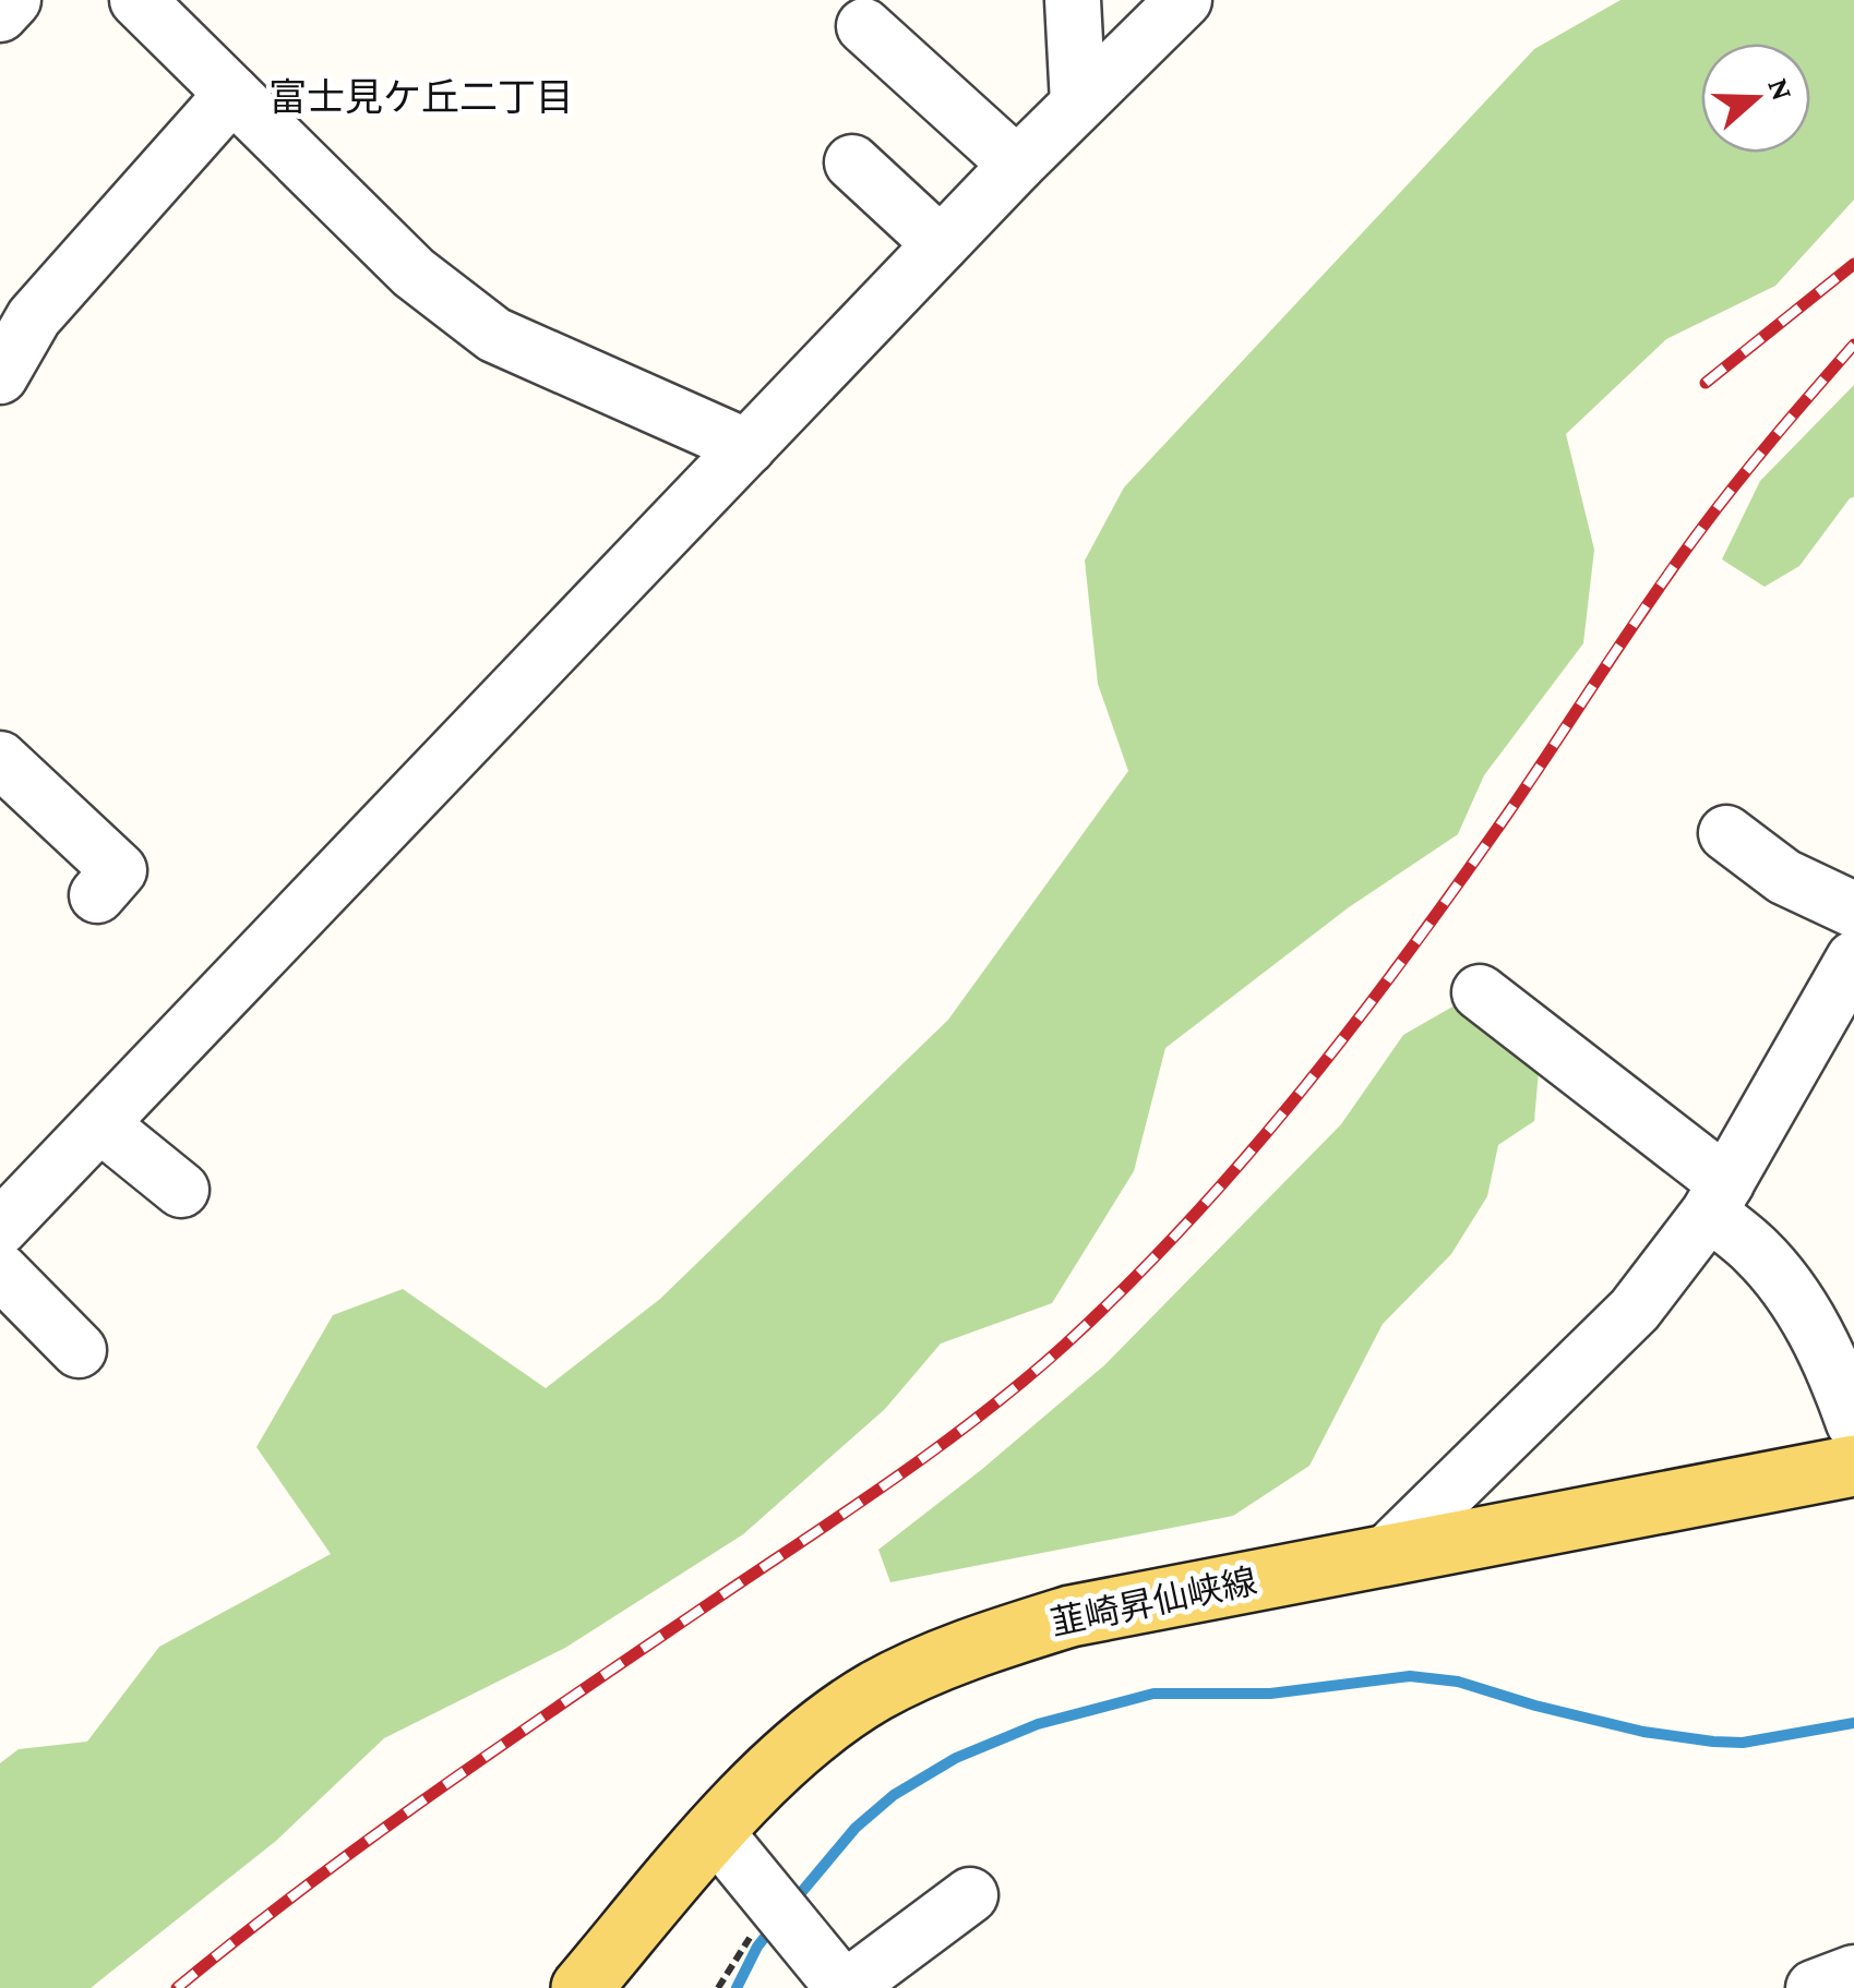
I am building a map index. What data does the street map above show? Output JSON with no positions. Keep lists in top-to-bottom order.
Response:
{
  "streets": {
    "main road": ["韮崎昇仙峡線"]
  },
  "districts": ["富士見ケ丘二丁目"],
  "north": "right"
}
